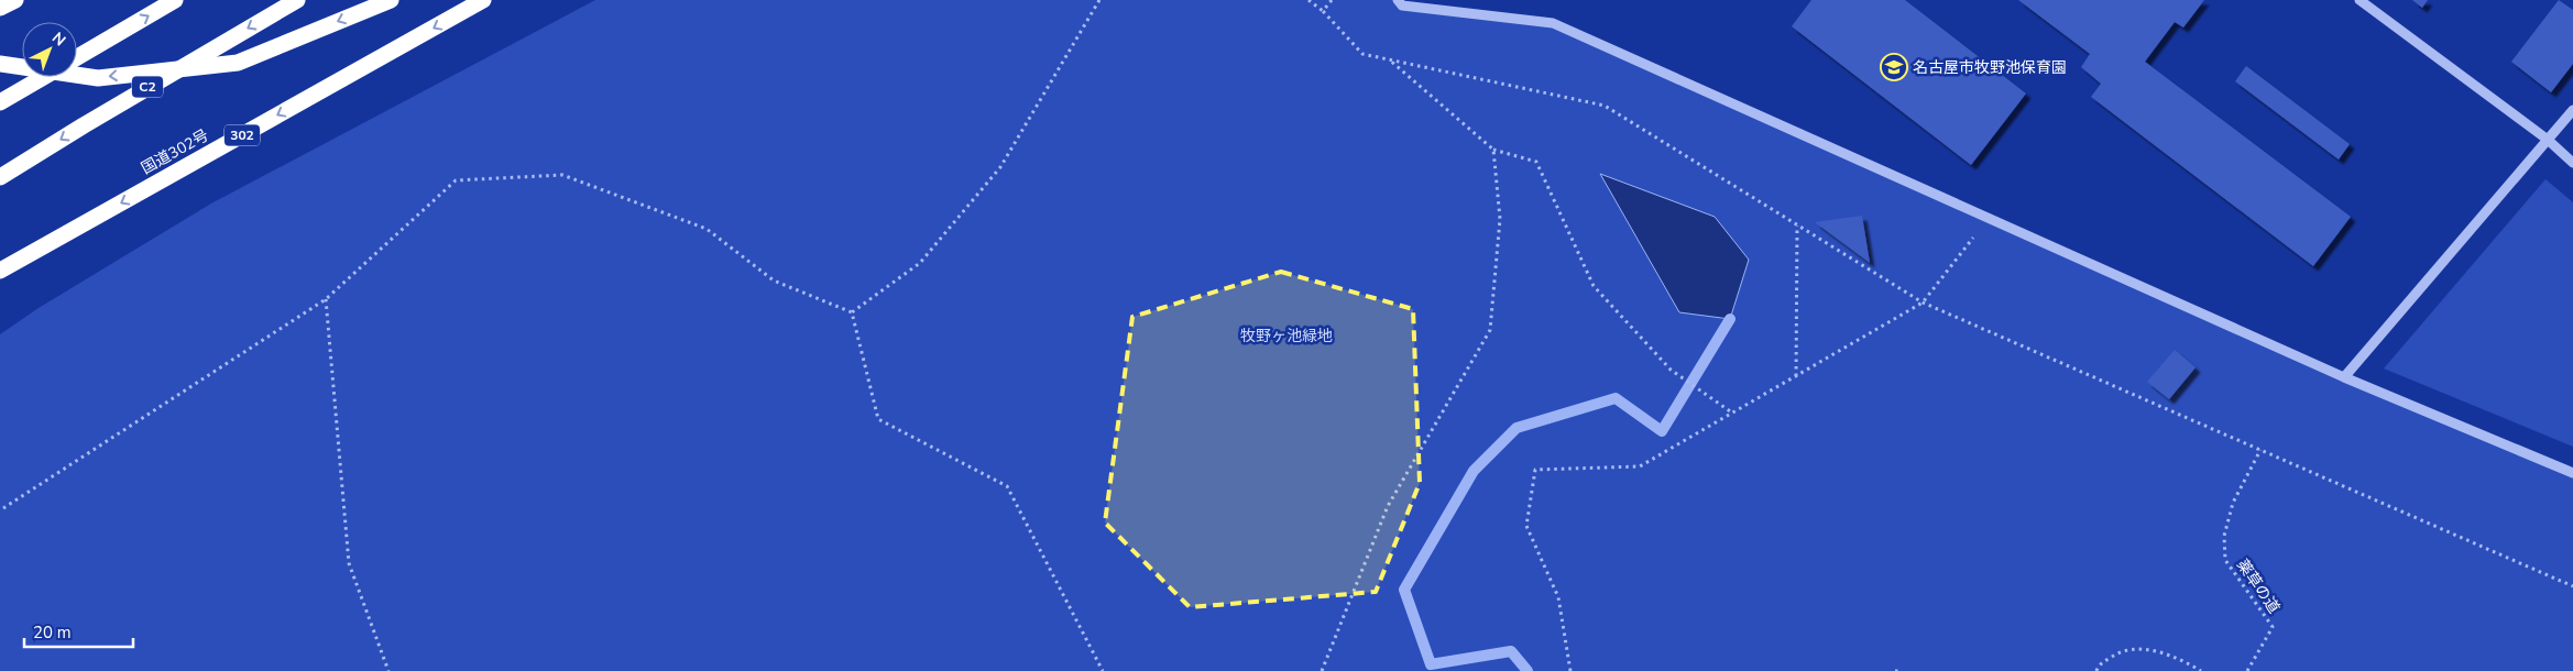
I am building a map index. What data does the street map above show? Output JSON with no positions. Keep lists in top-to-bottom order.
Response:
{
  "streets": {
    "highway": ["C2", "302", "国道302号"],
    "path": ["薬草の道"]
  },
  "parks": ["牧野ヶ池緑地"],
  "places": {
    "school or university": ["名古屋市牧野池保育園"]
  },
  "scale_bar": "20 m",
  "north": "top right"
}
